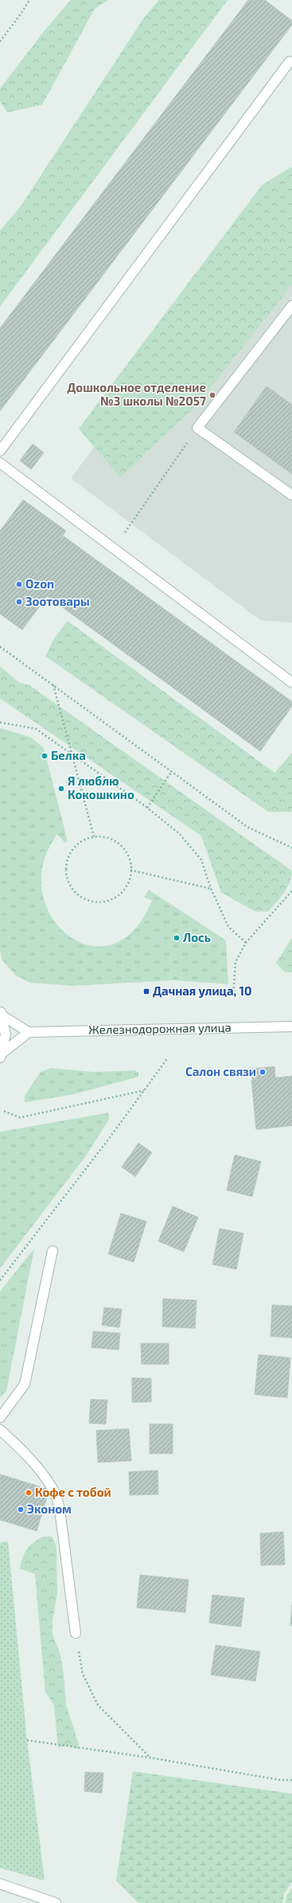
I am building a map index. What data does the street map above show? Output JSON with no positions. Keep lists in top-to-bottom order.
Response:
{
  "streets": {
    "street": ["Железнодорожная улица"]
  },
  "places": {
    "other": [
      "Дошкольное отделение №3 школы №2057",
      "Ozon",
      "Зоотовары",
      "Белка",
      "Я люблю Кокошкино",
      "Лось",
      "Салон связи",
      "Кофе с тобой",
      "Эконом"
    ],
    "transit": ["Дачная улица, 10"]
  }
}
